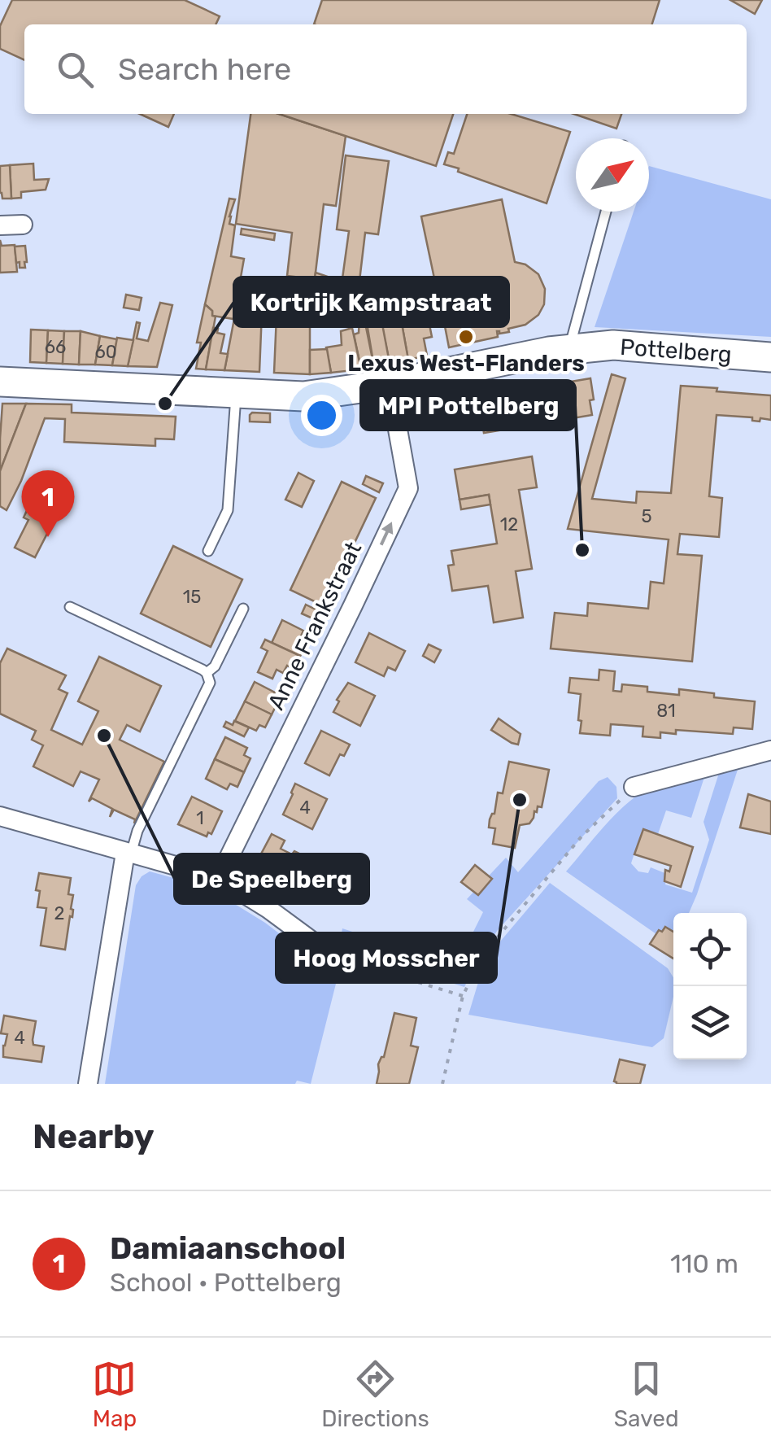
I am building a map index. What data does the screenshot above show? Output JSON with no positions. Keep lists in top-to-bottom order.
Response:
{
  "streets": {
    "main road": ["Pottelberg"],
    "street": ["Anne Frankstraat"]
  },
  "crossings": [
    ["Pottelberg", "Anne Frankstraat"]
  ],
  "one_way": ["Anne Frankstraat"],
  "places": [
    "Lexus West-Flanders",
    "Kortrijk Kampstraat",
    "MPI Pottelberg",
    "De Speelberg",
    "Hoog Mosscher"
  ],
  "house_numbers": [
    "66",
    "60",
    "5",
    "12",
    "15",
    "81",
    "4",
    "1",
    "2",
    "4"
  ],
  "north": "top right",
  "page": {
    "search": "Search here",
    "pins": "1",
    "heading": "Nearby",
    "list": [
      {
        "mark": "1",
        "name": "Damiaanschool",
        "note": "School · Pottelberg",
        "value": "110 m"
      }
    ],
    "nav": ["Map", "Directions", "Saved"]
  }
}
